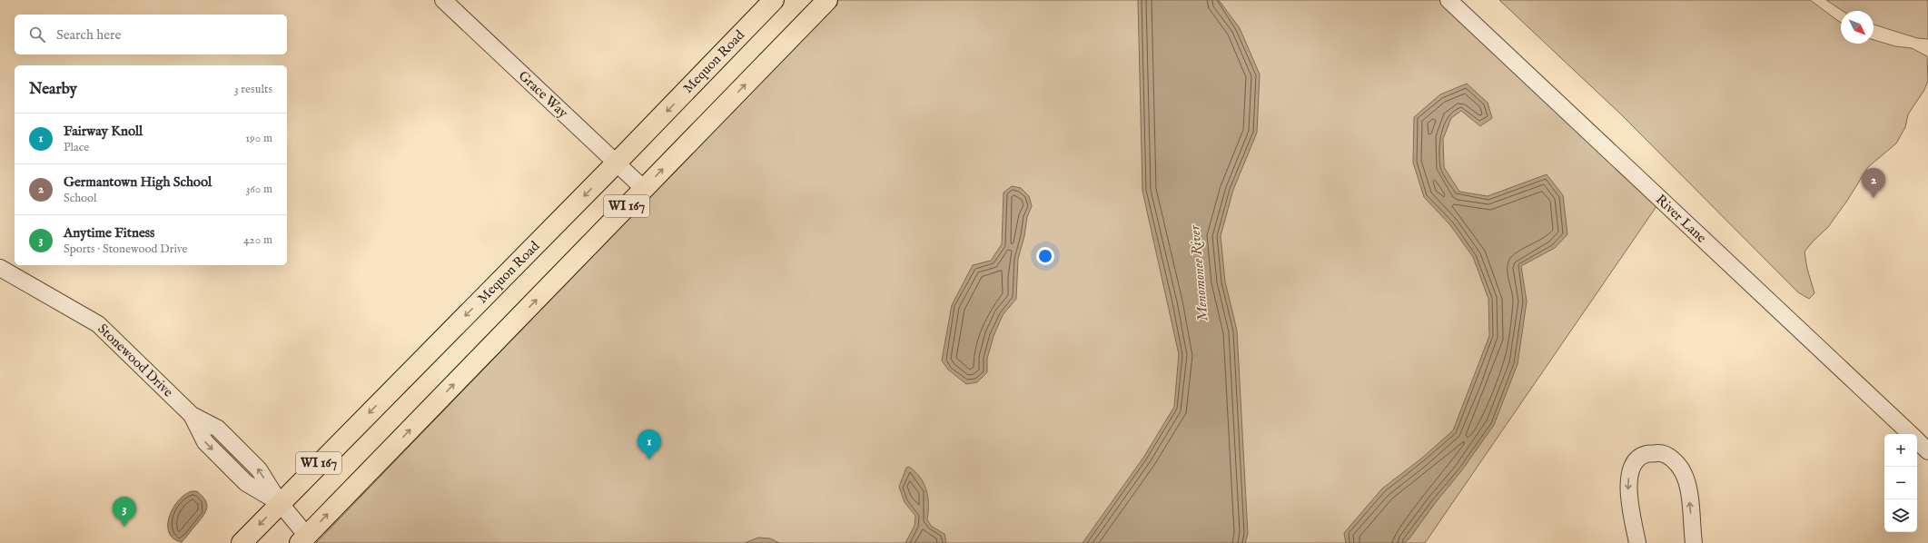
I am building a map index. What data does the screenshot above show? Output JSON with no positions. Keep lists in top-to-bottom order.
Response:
{
  "streets": {
    "main road": ["Mequon Road", "WI 167"],
    "street": ["Grace Way", "River Lane", "Stonewood Drive"]
  },
  "crossings": [
    ["Mequon Road", "Grace Way"],
    ["Mequon Road", "Stonewood Drive"],
    ["Grace Way", "WI 167"],
    ["WI 167", "Stonewood Drive"]
  ],
  "water": ["Menomonee River"],
  "north": "bottom right",
  "page": {
    "search": "Search here",
    "heading": ["Nearby", "3 results"],
    "list": [
      {
        "mark": "1",
        "name": "Fairway Knoll",
        "note": "Place",
        "value": "190 m"
      },
      {
        "mark": "2",
        "name": "Germantown High School",
        "note": "School",
        "value": "360 m"
      },
      {
        "mark": "3",
        "name": "Anytime Fitness",
        "note": "Sports · Stonewood Drive",
        "value": "420 m"
      }
    ],
    "pins": ["2", "1", "3"],
    "map_buttons": ["+", "−"]
  }
}
